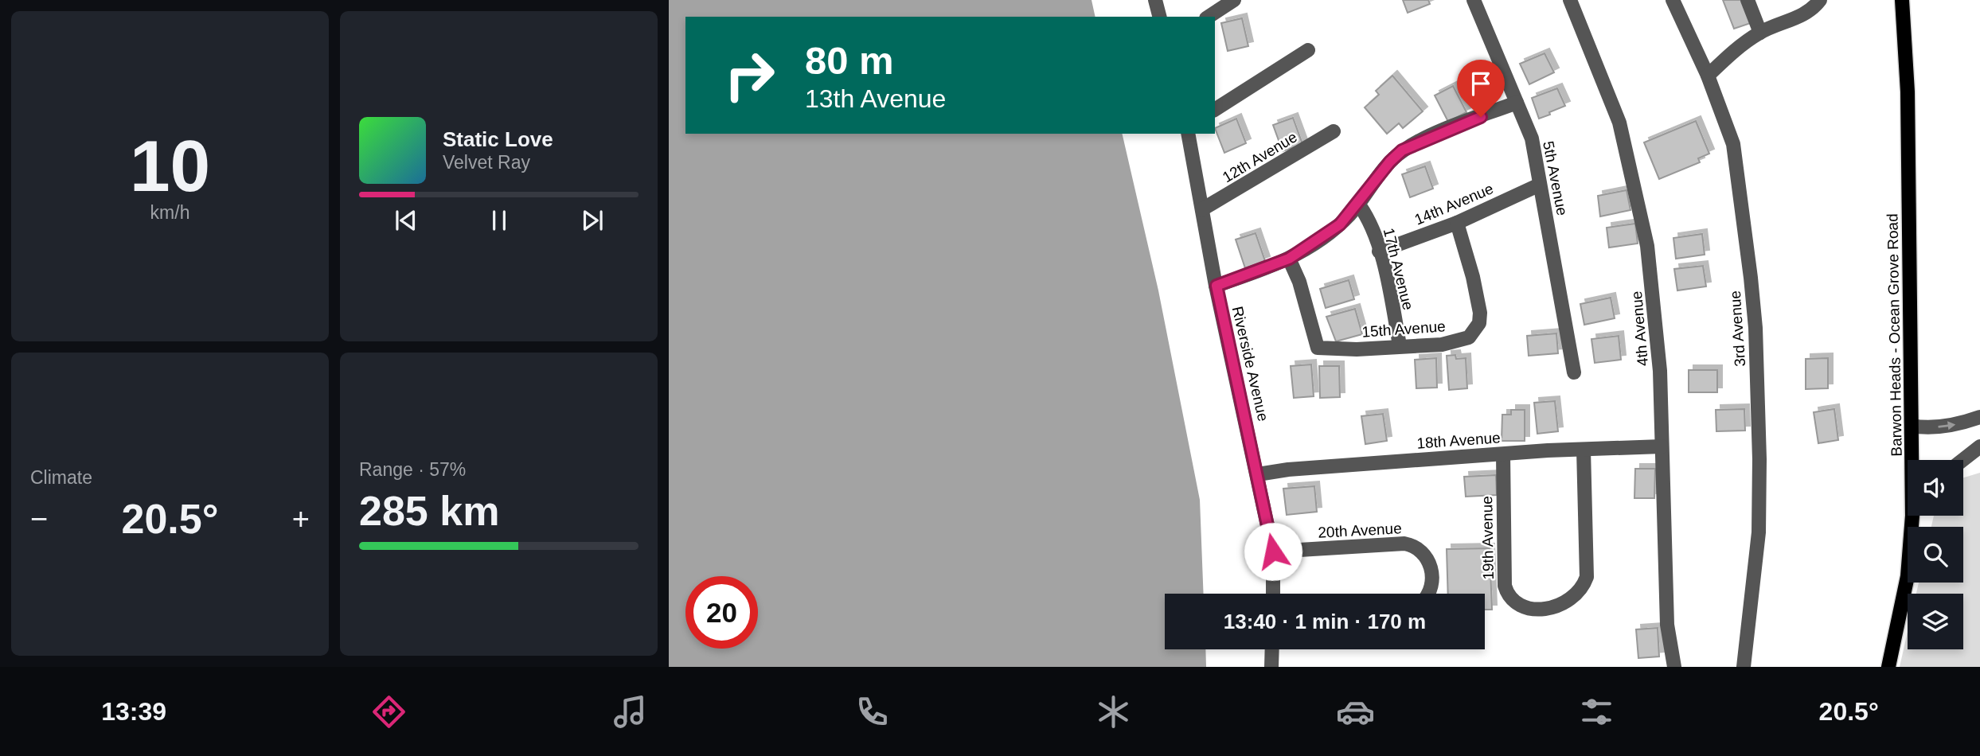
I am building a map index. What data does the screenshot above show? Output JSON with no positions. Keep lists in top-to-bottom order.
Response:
{
  "streets": {
    "main road": ["Barwon Heads - Ocean Grove Road"],
    "street": [
      "12th Avenue",
      "5th Avenue",
      "14th Avenue",
      "17th Avenue",
      "15th Avenue",
      "4th Avenue",
      "3rd Avenue",
      "Riverside Avenue",
      "18th Avenue",
      "20th Avenue",
      "19th Avenue"
    ]
  },
  "crossings": [
    ["12th Avenue", "Riverside Avenue"],
    ["5th Avenue", "14th Avenue"],
    ["14th Avenue", "17th Avenue"],
    ["14th Avenue", "15th Avenue"],
    ["17th Avenue", "15th Avenue"],
    ["4th Avenue", "18th Avenue"],
    ["Riverside Avenue", "18th Avenue"],
    ["Riverside Avenue", "20th Avenue"],
    ["18th Avenue", "19th Avenue"]
  ],
  "page": {
    "tile": [
      ["10", "km/h"],
      "Climate",
      ["Range · 57%", "285 km"]
    ],
    "turn": ["80 m", "13th Avenue"],
    "song": ["Static Love", "Velvet Ray"],
    "heat": ["−", "20.5°", "+"],
    "limit": "20",
    "trip": "13:40 · 1 min · 170 m",
    "tabs": ["13:39", "20.5°"]
  }
}
